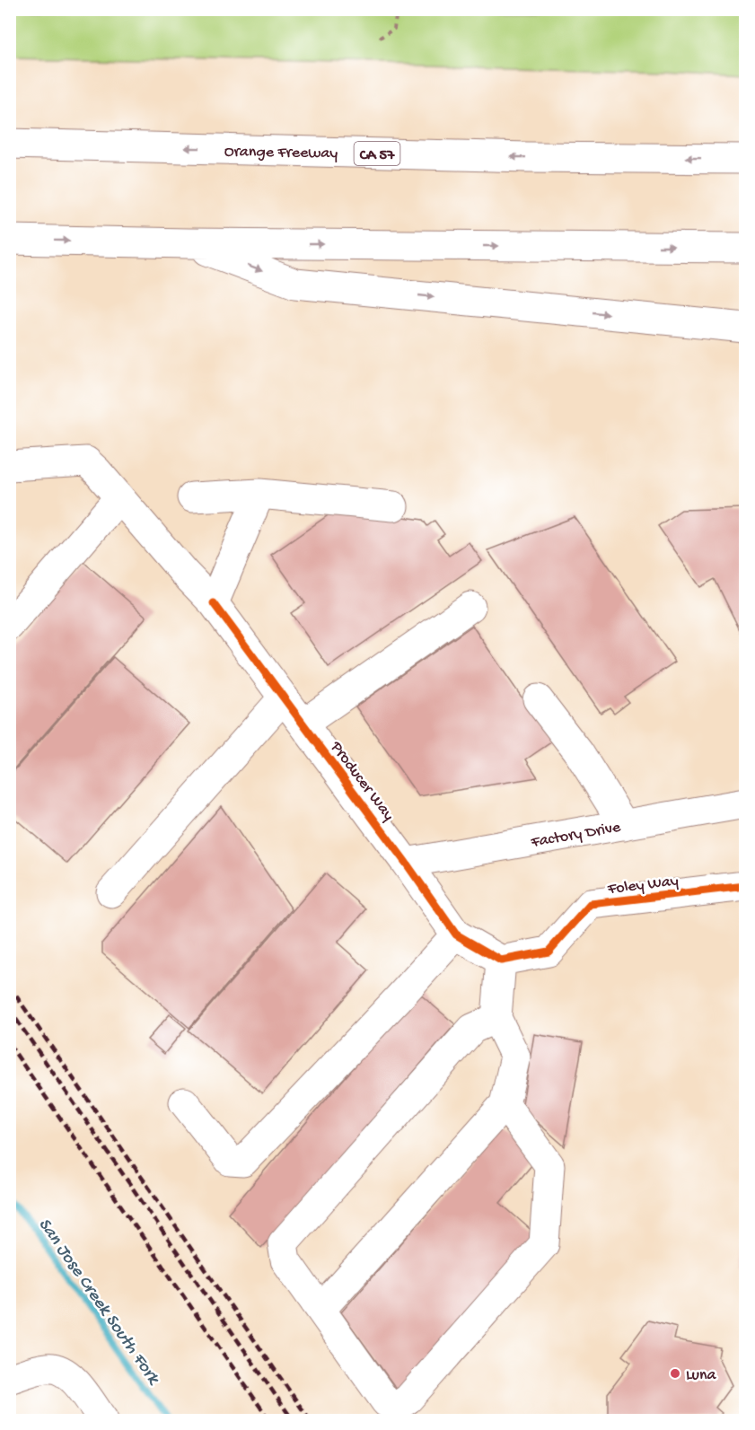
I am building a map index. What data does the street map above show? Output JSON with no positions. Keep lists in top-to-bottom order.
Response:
{
  "streets": {
    "main road": [
      "Orange Freeway",
      "CA 57",
      "Producer Way",
      "Factory Drive",
      "Foley Way"
    ]
  },
  "crossings": [
    ["Producer Way", "Factory Drive"],
    ["Producer Way", "Foley Way"]
  ],
  "water": ["San Jose Creek South Fork"],
  "places": ["Luna"]
}
